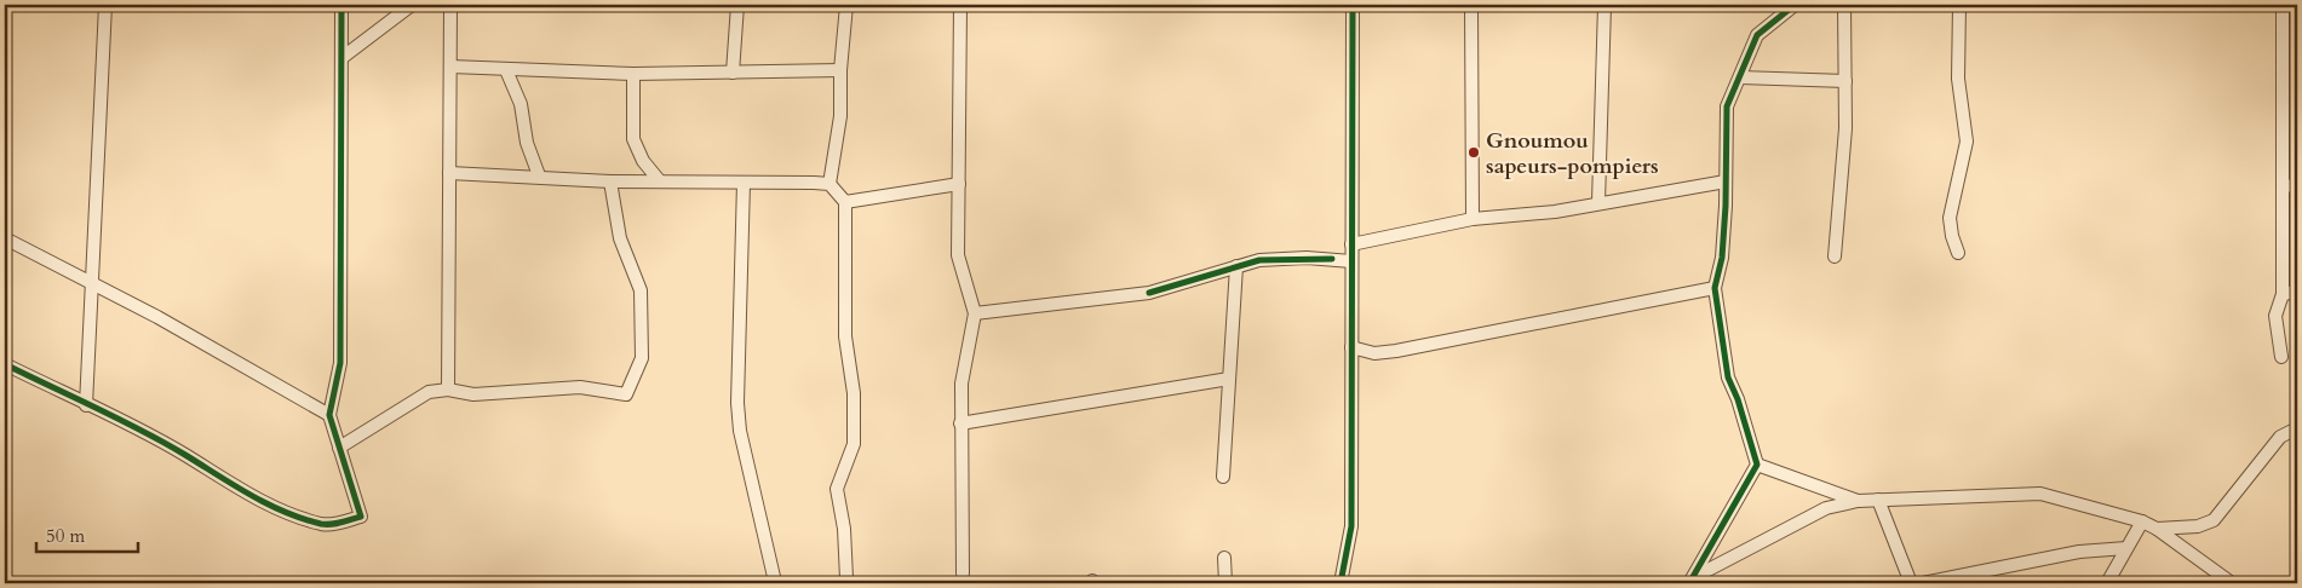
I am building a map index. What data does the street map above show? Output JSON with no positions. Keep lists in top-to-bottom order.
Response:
{
  "places": ["Gnoumou sapeurs-pompiers"],
  "scale_bar": "50 m"
}
